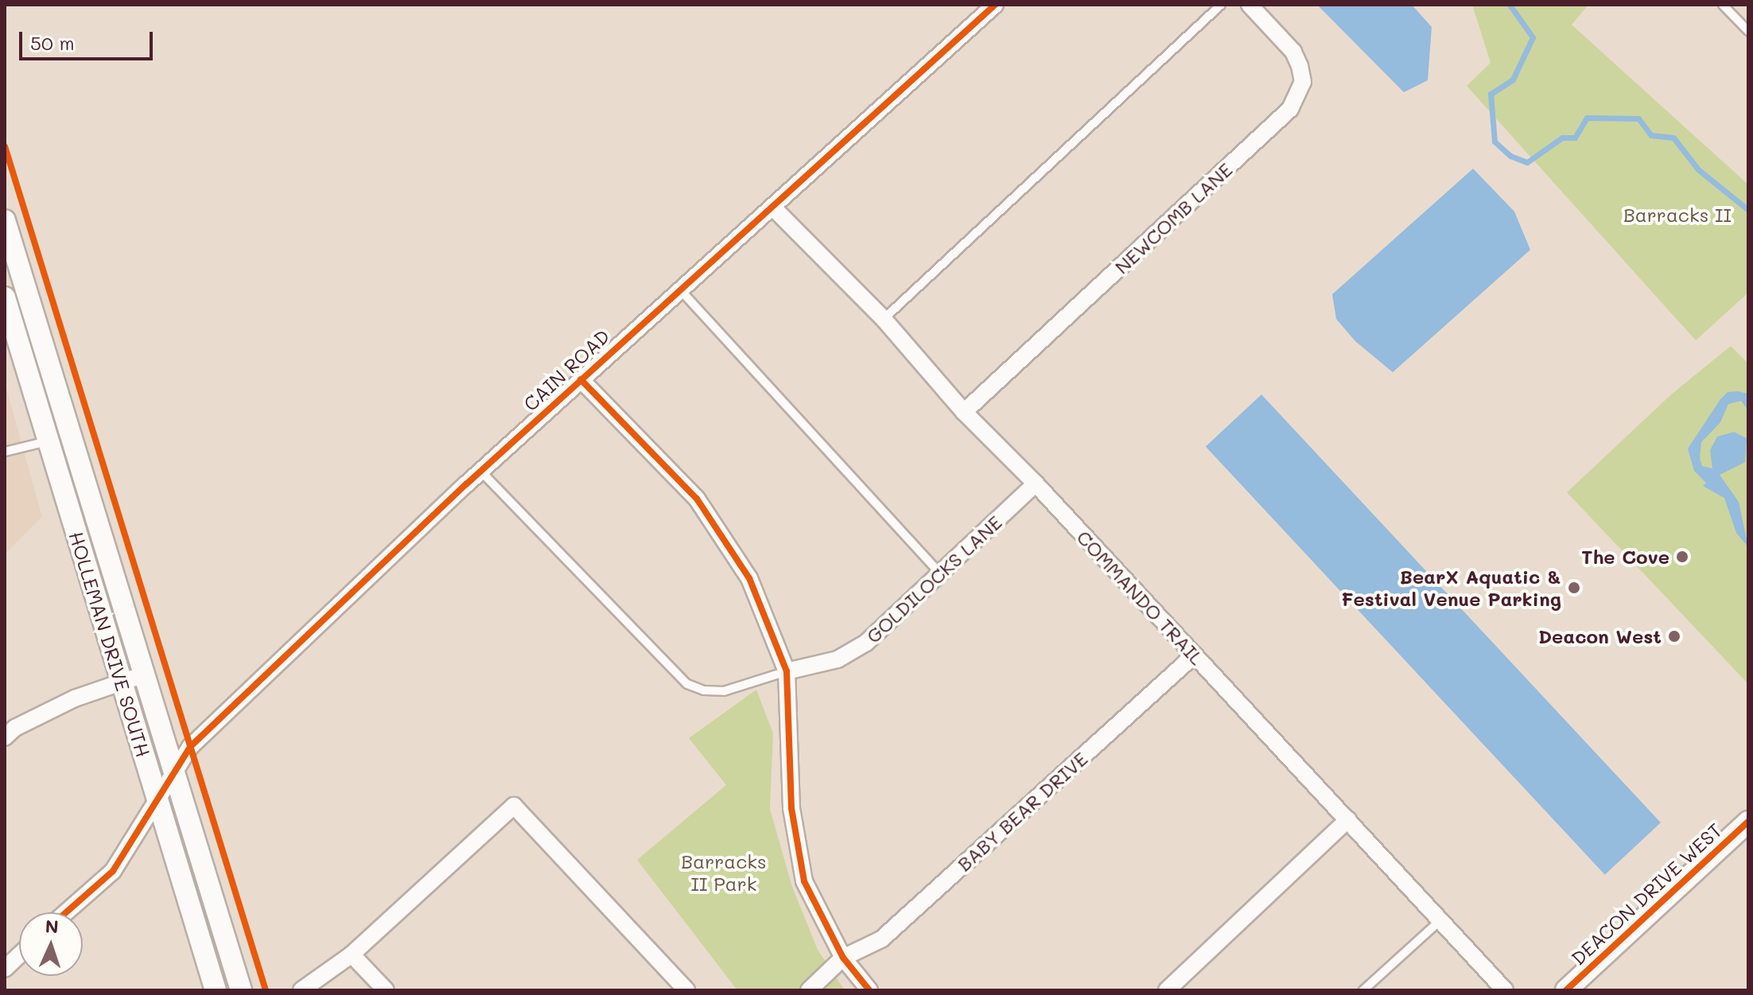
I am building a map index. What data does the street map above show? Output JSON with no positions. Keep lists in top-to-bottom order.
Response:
{
  "streets": {
    "street": [
      "NEWCOMB LANE",
      "CAIN ROAD",
      "GOLDILOCKS LANE",
      "COMMANDO TRAIL",
      "HOLLEMAN DRIVE SOUTH",
      "BABY BEAR DRIVE",
      "DEACON DRIVE WEST"
    ]
  },
  "crossings": [
    ["NEWCOMB LANE", "COMMANDO TRAIL"],
    ["CAIN ROAD", "COMMANDO TRAIL"],
    ["CAIN ROAD", "HOLLEMAN DRIVE SOUTH"],
    ["GOLDILOCKS LANE", "COMMANDO TRAIL"],
    ["COMMANDO TRAIL", "BABY BEAR DRIVE"]
  ],
  "parks": ["Barracks II", "Barracks II Park"],
  "places": ["The Cove", "BearX Aquatic & Festival Venue Parking", "Deacon West"],
  "scale_bar": "50 m",
  "north": "top"
}
